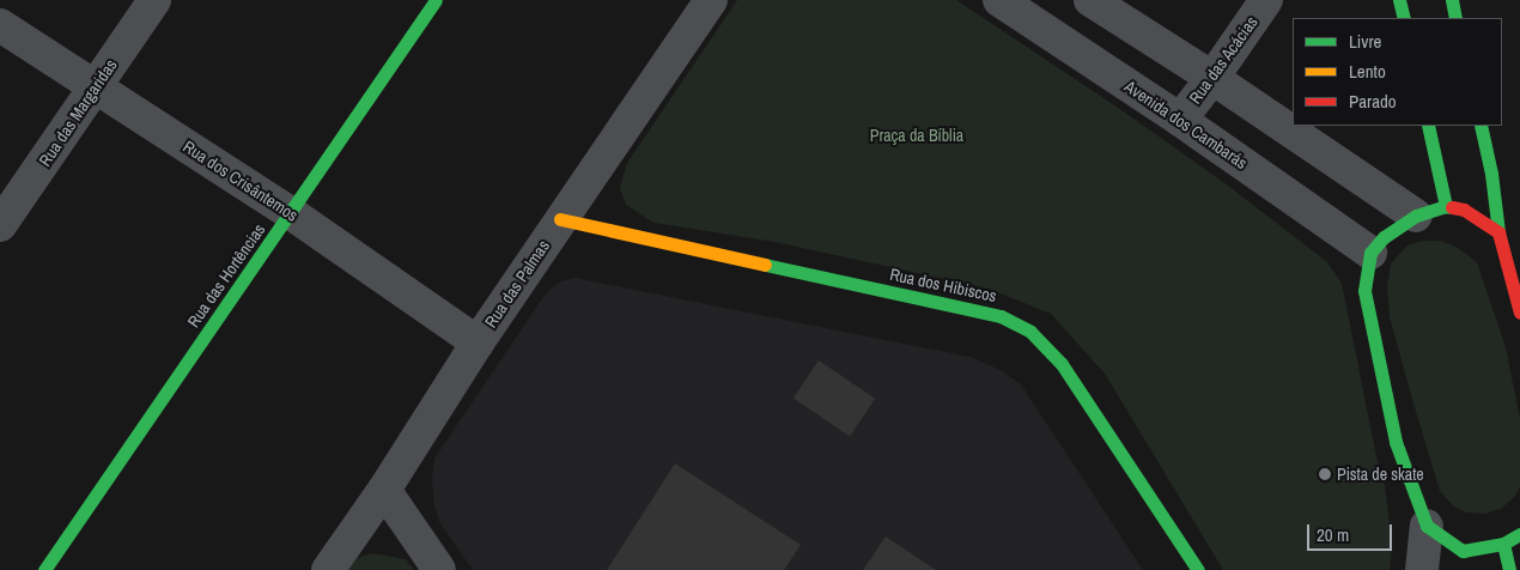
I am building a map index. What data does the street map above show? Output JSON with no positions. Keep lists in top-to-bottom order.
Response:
{
  "streets": {
    "street": [
      "Rua das Acácias",
      "Rua das Margaridas",
      "Avenida dos Cambarás",
      "Rua dos Crisântemos",
      "Rua das Hortências",
      "Rua das Palmas",
      "Rua dos Hibiscos"
    ]
  },
  "crossings": [
    ["Rua das Acácias", "Avenida dos Cambarás"],
    ["Rua das Margaridas", "Rua dos Crisântemos"],
    ["Rua dos Crisântemos", "Rua das Hortências"],
    ["Rua dos Crisântemos", "Rua das Palmas"],
    ["Rua das Palmas", "Rua dos Hibiscos"]
  ],
  "parks": ["Praça da Bíblia"],
  "places": ["Pista de skate"],
  "legend": ["Livre", "Lento", "Parado"],
  "scale_bar": "20 m"
}
